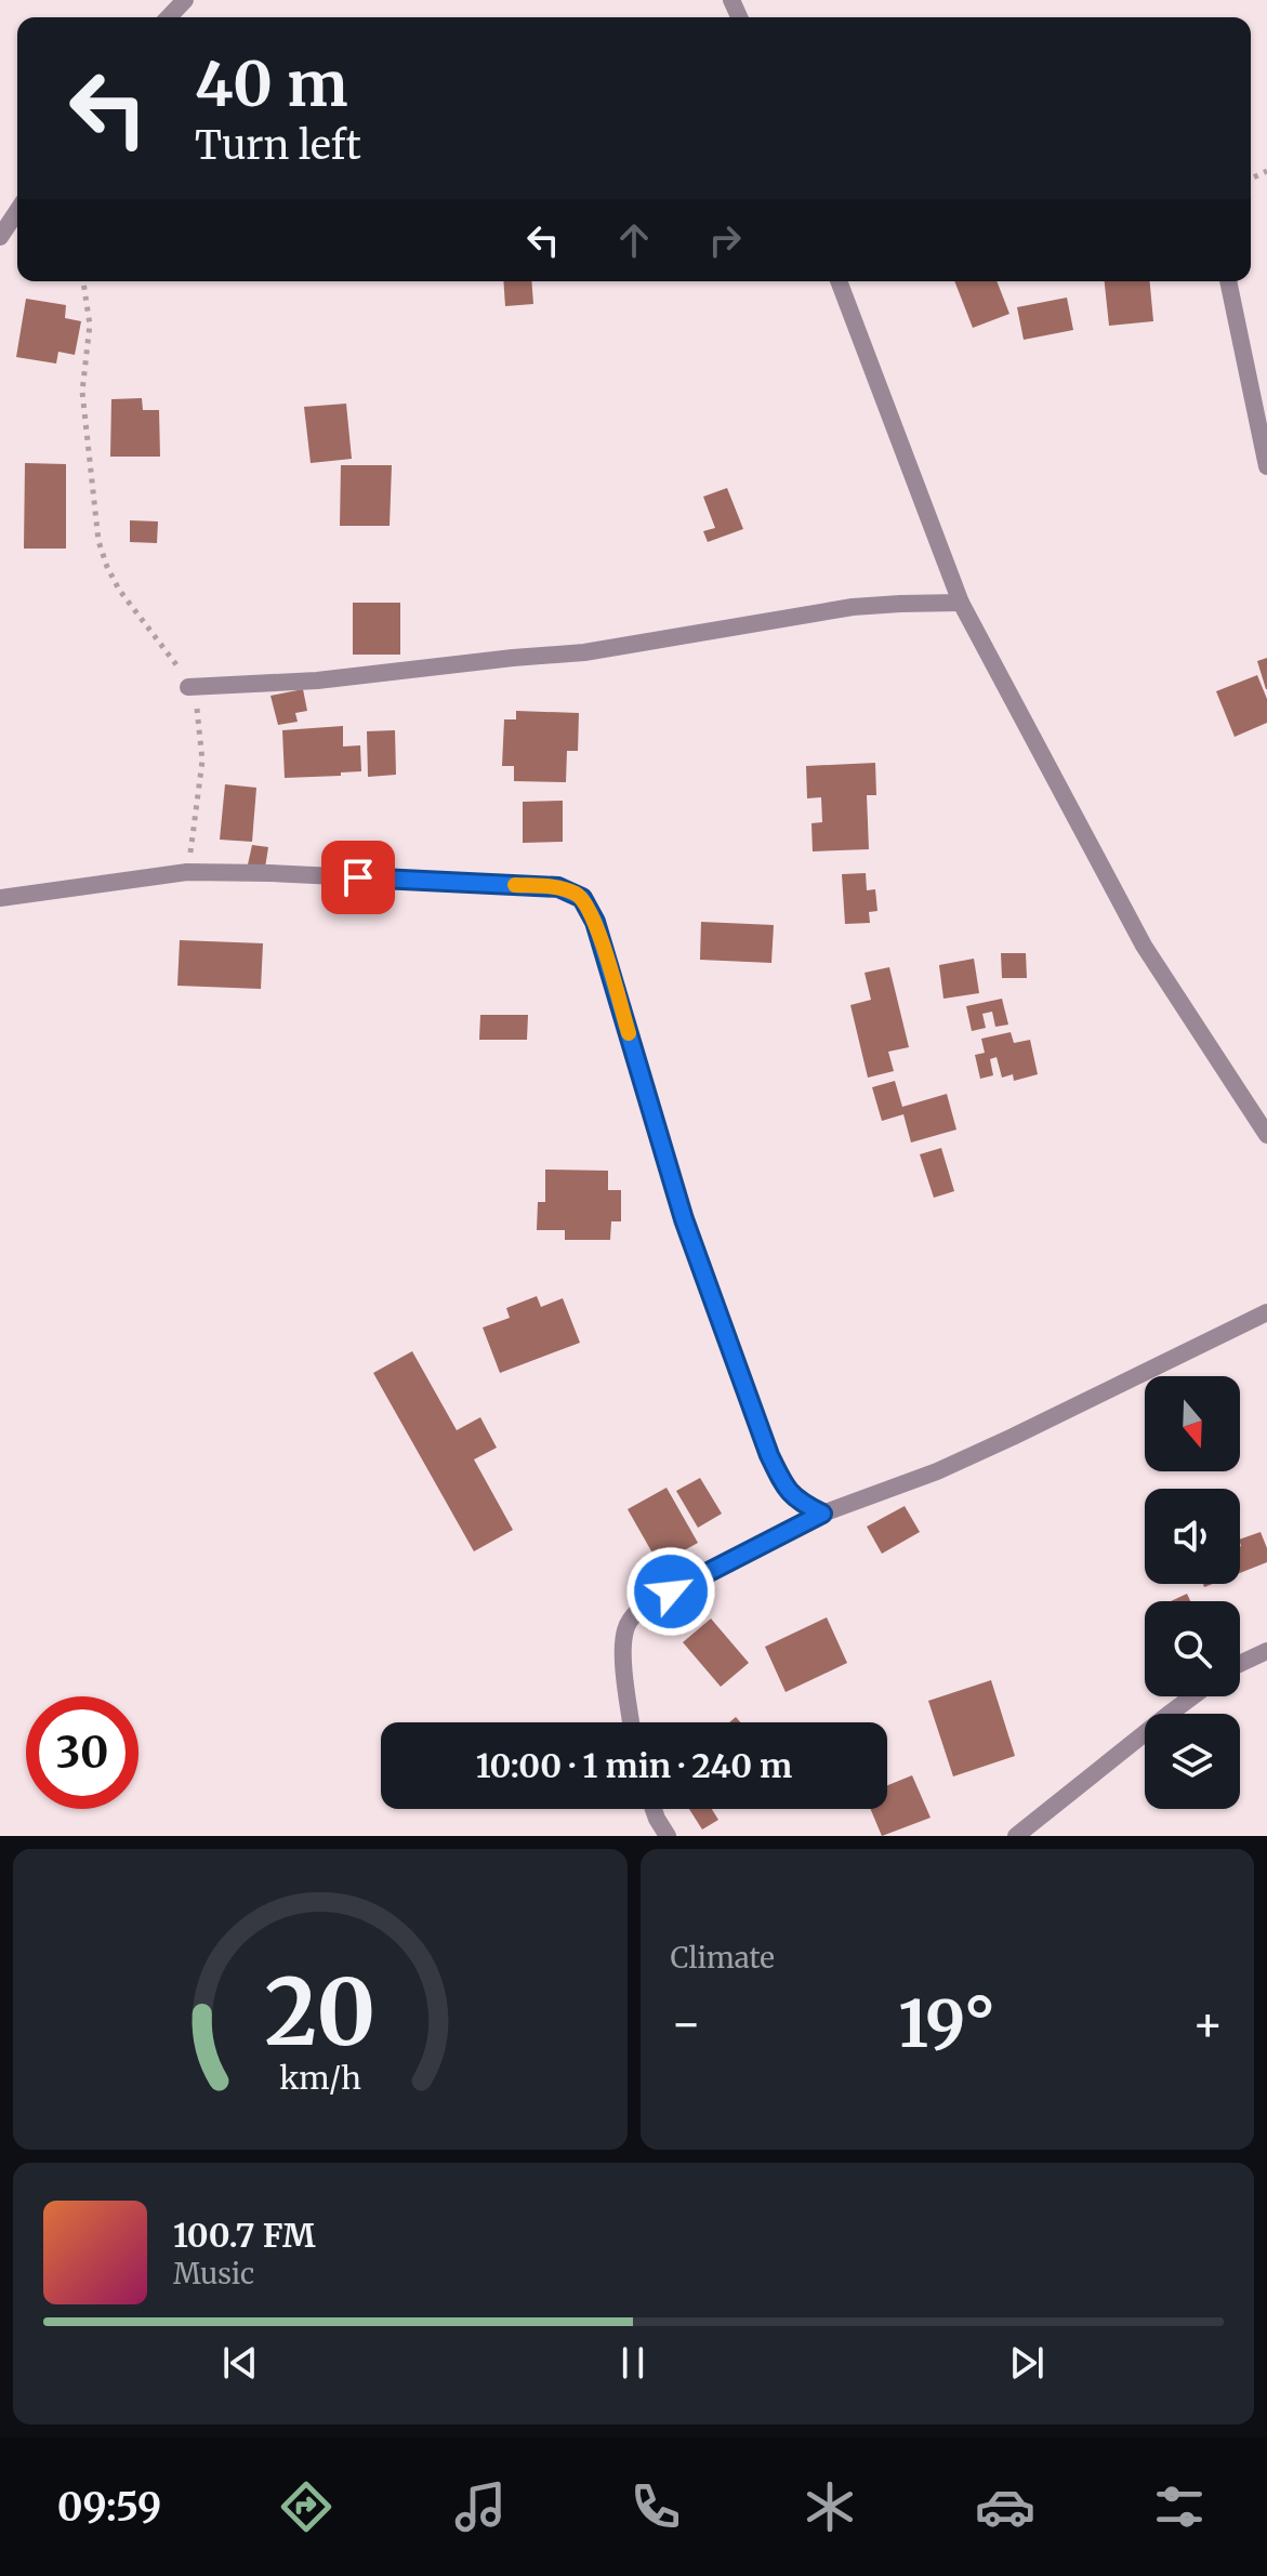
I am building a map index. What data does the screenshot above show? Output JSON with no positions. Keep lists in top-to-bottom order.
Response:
{
  "north": "bottom",
  "page": {
    "turn": ["40 m", "Turn left"],
    "limit": "30",
    "trip": "10:00 · 1 min · 240 m",
    "tile": "Climate",
    "heat": ["−", "19°", "+"],
    "song": ["100.7 FM", "Music"],
    "tabs": "09:59",
    "gauge": ["20", "km/h"]
  }
}
